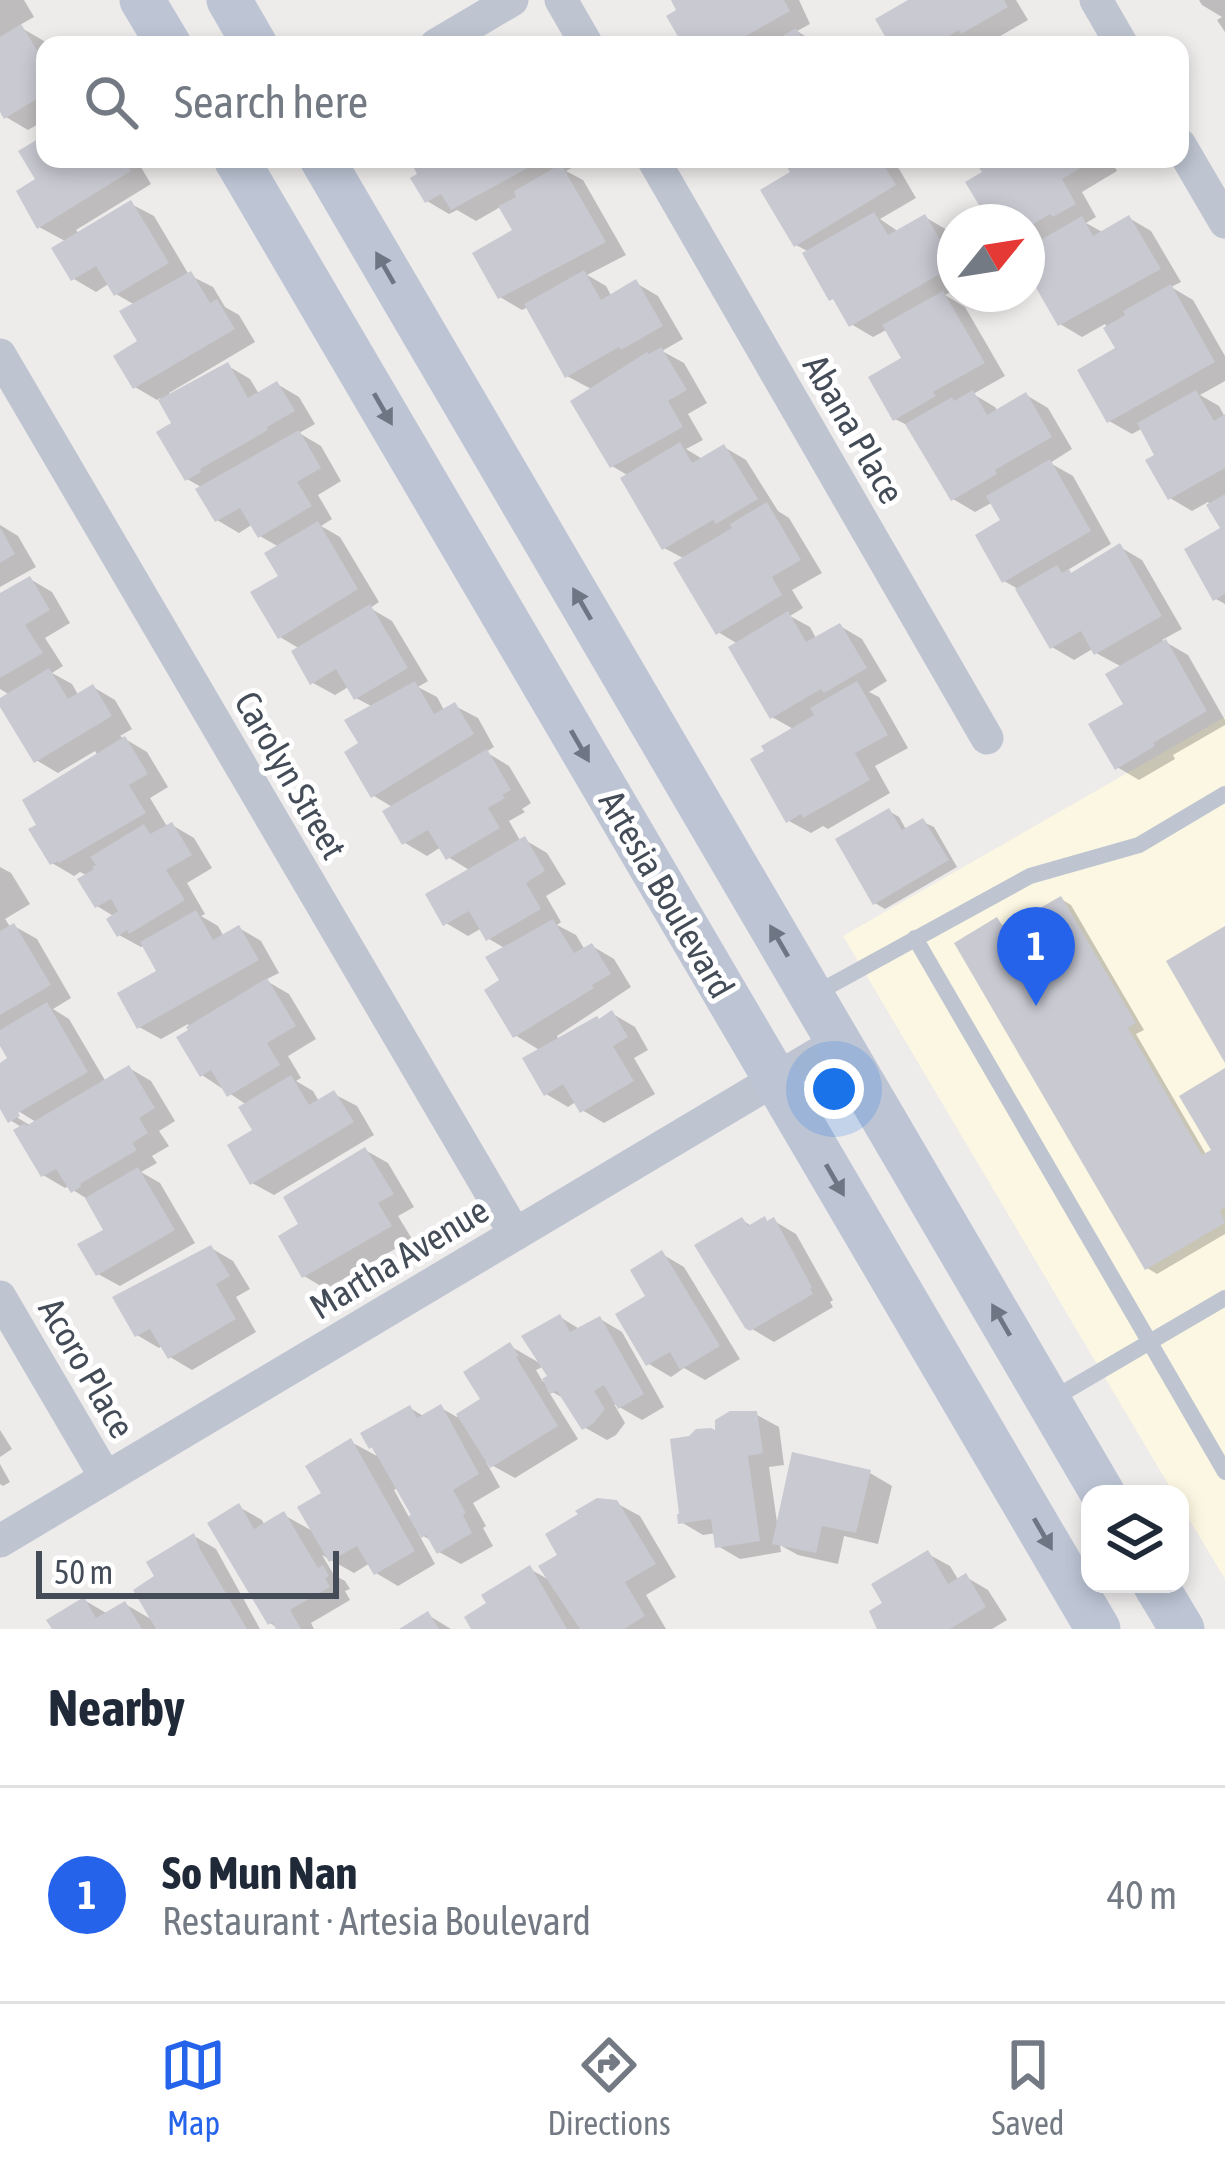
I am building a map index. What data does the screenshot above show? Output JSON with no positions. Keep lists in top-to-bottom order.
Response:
{
  "streets": {
    "main road": ["Artesia Boulevard"],
    "street": [
      "Abana Place",
      "Carolyn Street",
      "Martha Avenue",
      "Acoro Place"
    ]
  },
  "crossings": [
    ["Carolyn Street", "Martha Avenue"],
    ["Artesia Boulevard", "Martha Avenue"],
    ["Martha Avenue", "Acoro Place"]
  ],
  "scale_bar": "50 m",
  "north": "top right",
  "page": {
    "search": "Search here",
    "pins": "1",
    "scale": "50 m",
    "heading": "Nearby",
    "list": [
      {
        "mark": "1",
        "name": "So Mun Nan",
        "note": "Restaurant · Artesia Boulevard",
        "value": "40 m"
      }
    ],
    "nav": ["Map", "Directions", "Saved"]
  }
}
